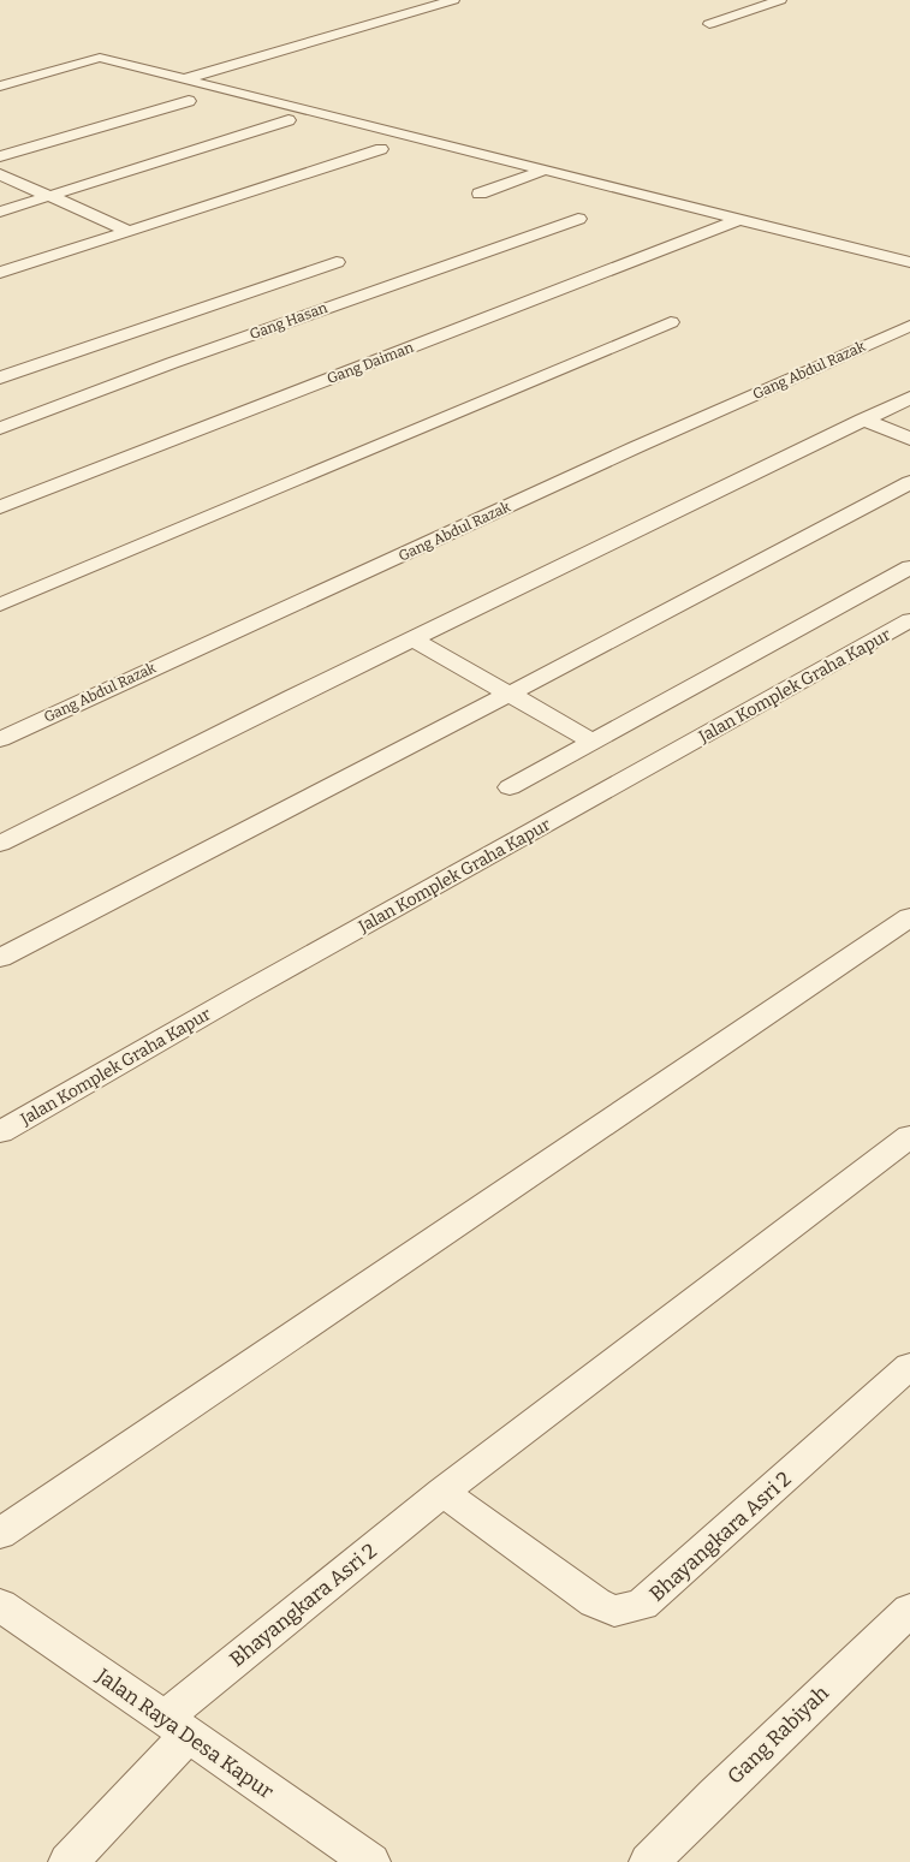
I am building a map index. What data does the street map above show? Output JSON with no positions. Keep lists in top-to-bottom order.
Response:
{
  "streets": {
    "street": [
      "Gang Hasan",
      "Gang Daiman",
      "Gang Abdul Razak",
      "Jalan Komplek Graha Kapur",
      "Bhayangkara Asri 2",
      "Jalan Raya Desa Kapur",
      "Gang Rabiyah"
    ]
  },
  "crossings": [
    ["Bhayangkara Asri 2", "Jalan Raya Desa Kapur"]
  ]
}
